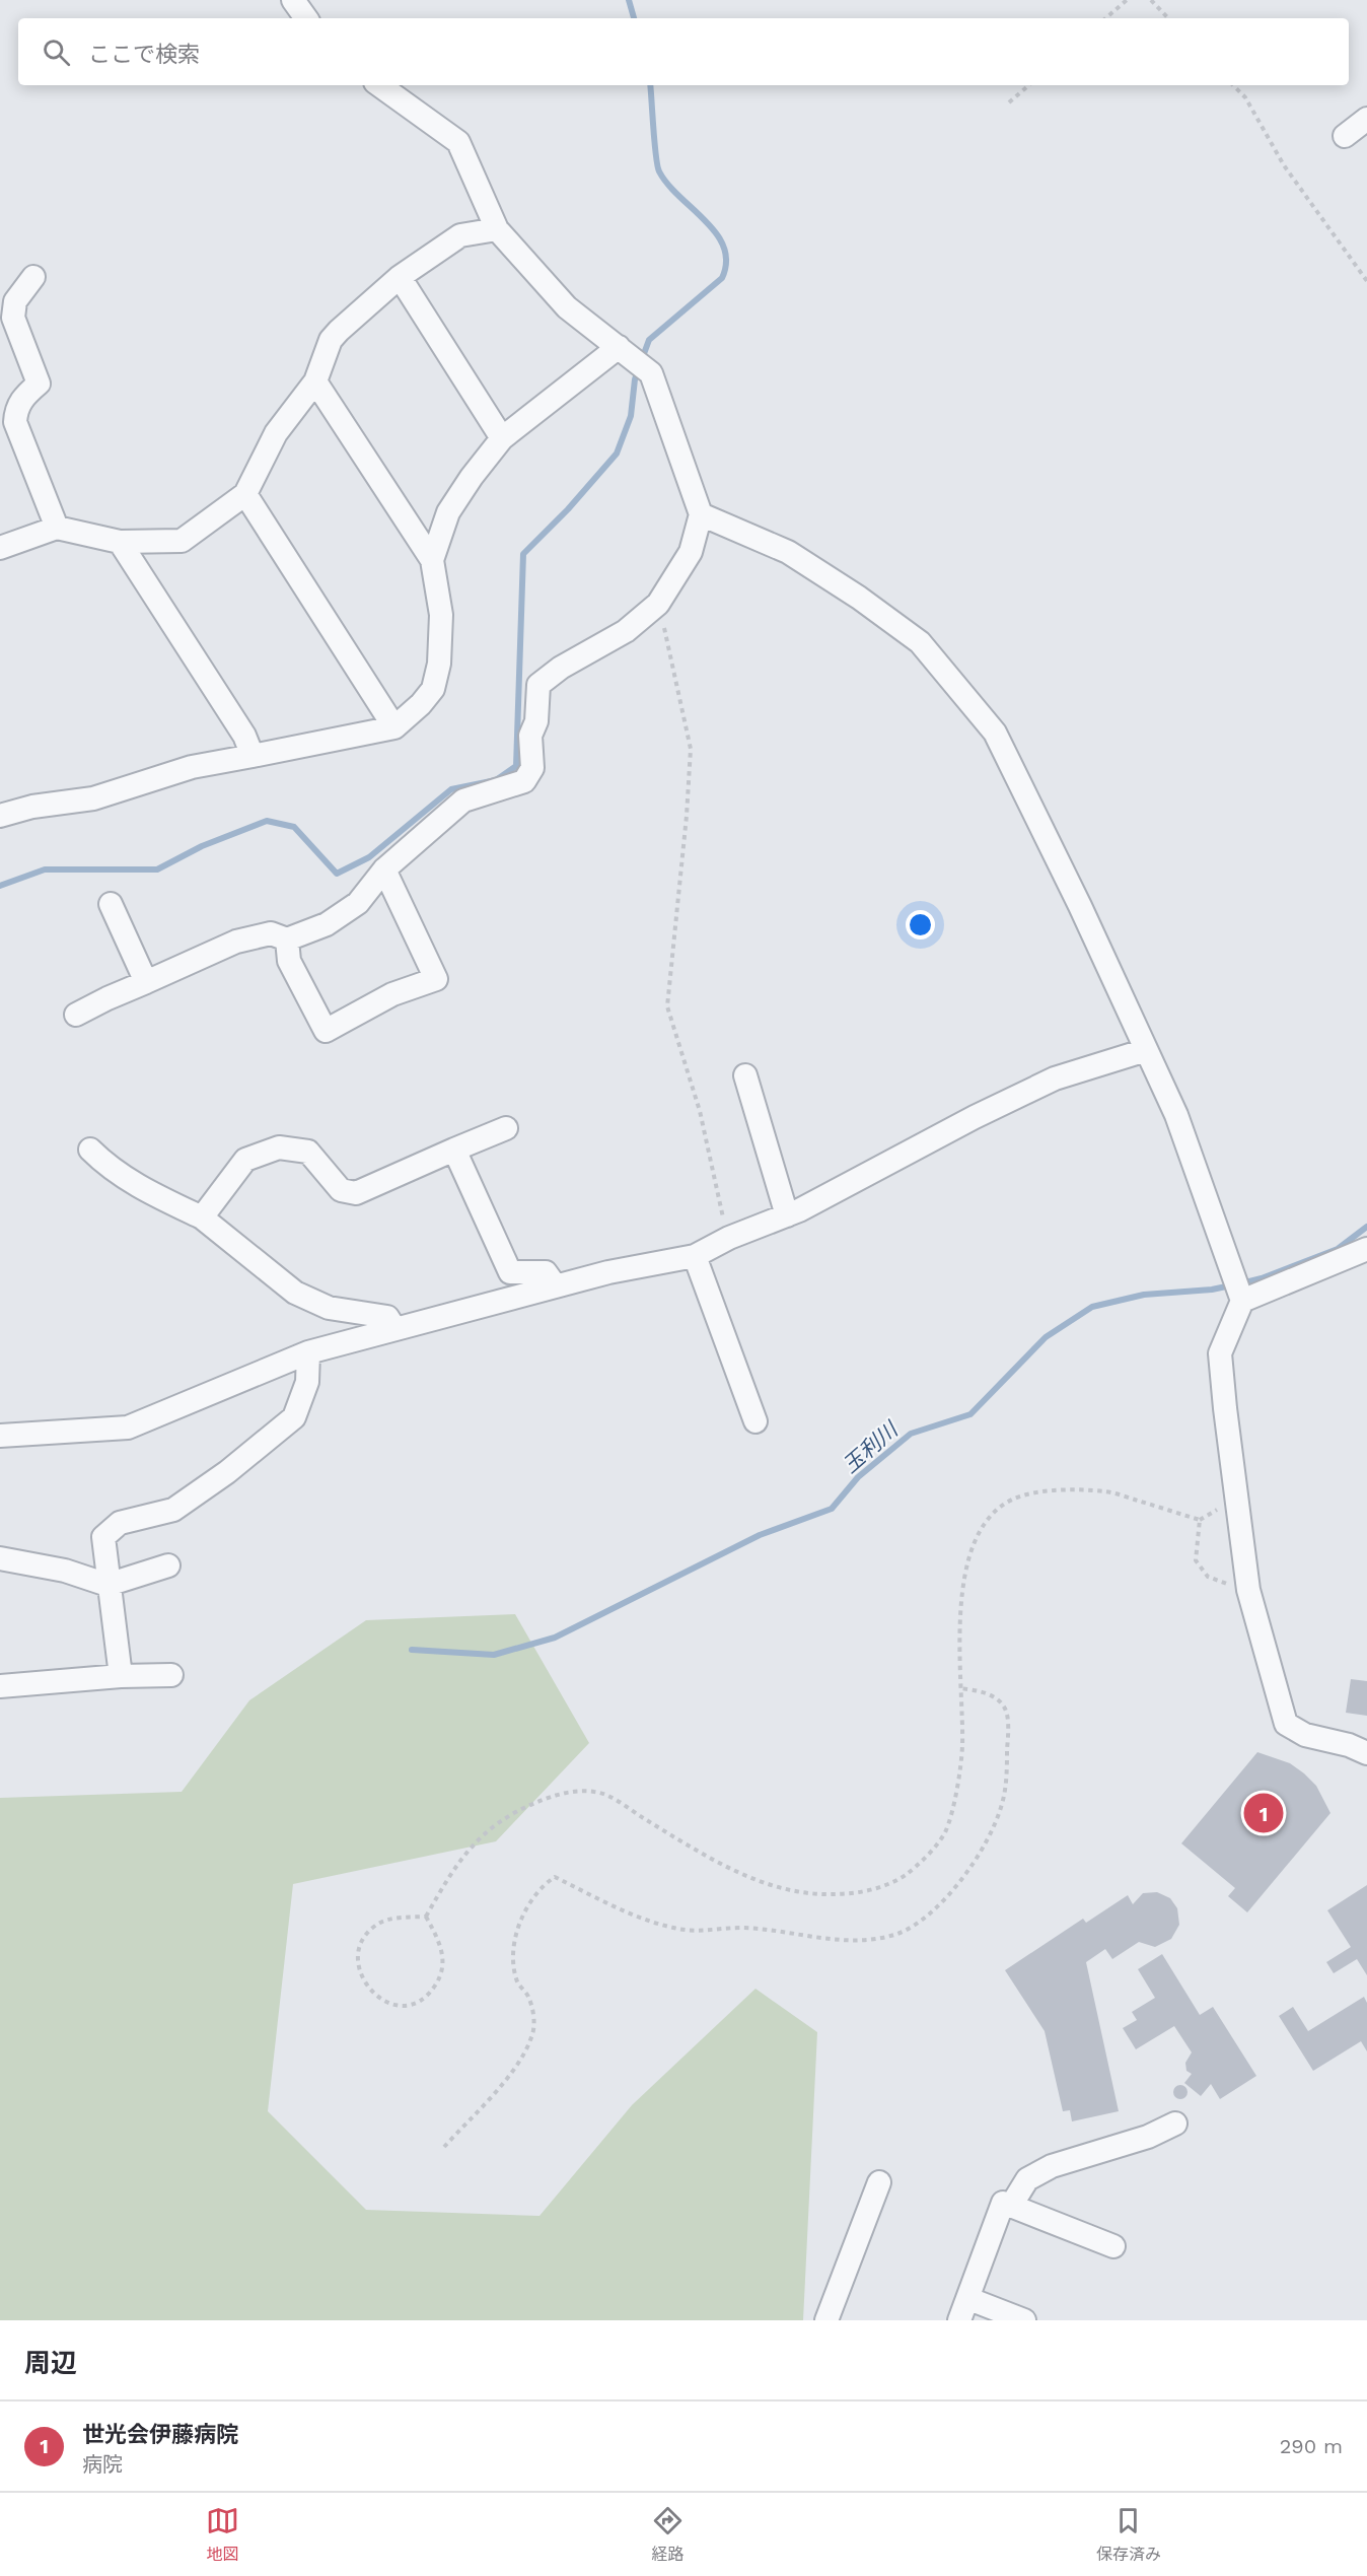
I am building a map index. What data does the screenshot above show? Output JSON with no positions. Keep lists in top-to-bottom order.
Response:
{
  "water": ["玉利川"],
  "page": {
    "search": "ここで検索",
    "pins": "1",
    "heading": "周辺",
    "list": [
      {
        "mark": "1",
        "name": "世光会伊藤病院",
        "note": "病院",
        "value": "290 m"
      }
    ],
    "nav": ["地図", "経路", "保存済み"]
  }
}
